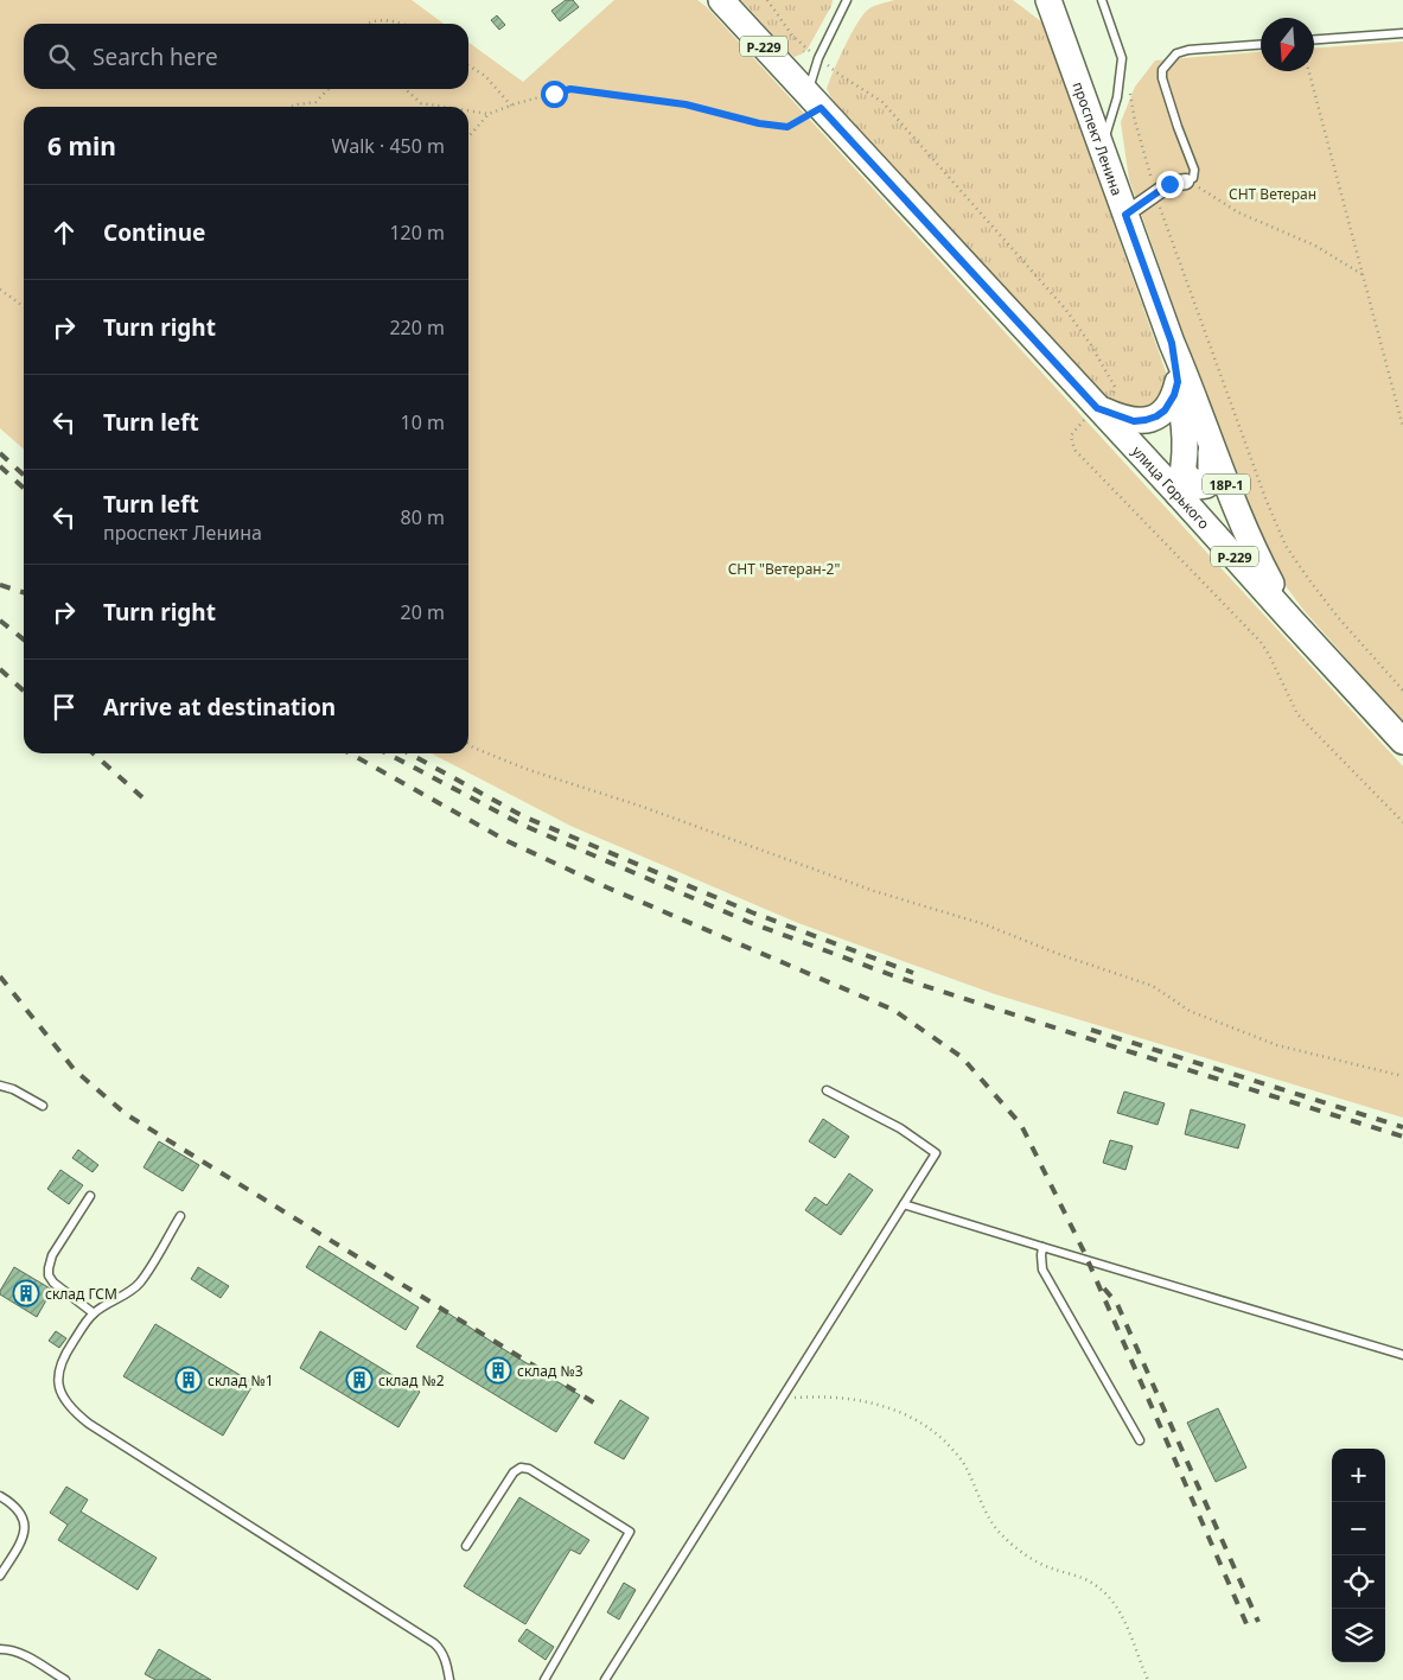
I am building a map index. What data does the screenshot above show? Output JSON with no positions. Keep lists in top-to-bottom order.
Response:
{
  "streets": {
    "main road": [
      "Р-229",
      "проспект Ленина",
      "18Р-1",
      "улица Горького"
    ]
  },
  "crossings": [
    ["Р-229", "проспект Ленина"],
    ["Р-229", "улица Горького"],
    ["проспект Ленина", "улица Горького"]
  ],
  "parks": ["СНТ Ветеран", "СНТ \"Ветеран-2\""],
  "places": {
    "building": [
      "склад ГСМ",
      "склад №3",
      "склад №1",
      "склад №2"
    ]
  },
  "north": "bottom",
  "page": {
    "search": "Search here",
    "heading": ["6 min", "Walk · 450 m"],
    "list": [
      ["Continue", "120 m"],
      ["Turn right", "220 m"],
      ["Turn left", "10 m"],
      ["Turn left", "проспект Ленина", "80 m"],
      ["Turn right", "20 m"],
      "Arrive at destination"
    ],
    "map_buttons": ["+", "−"]
  }
}
